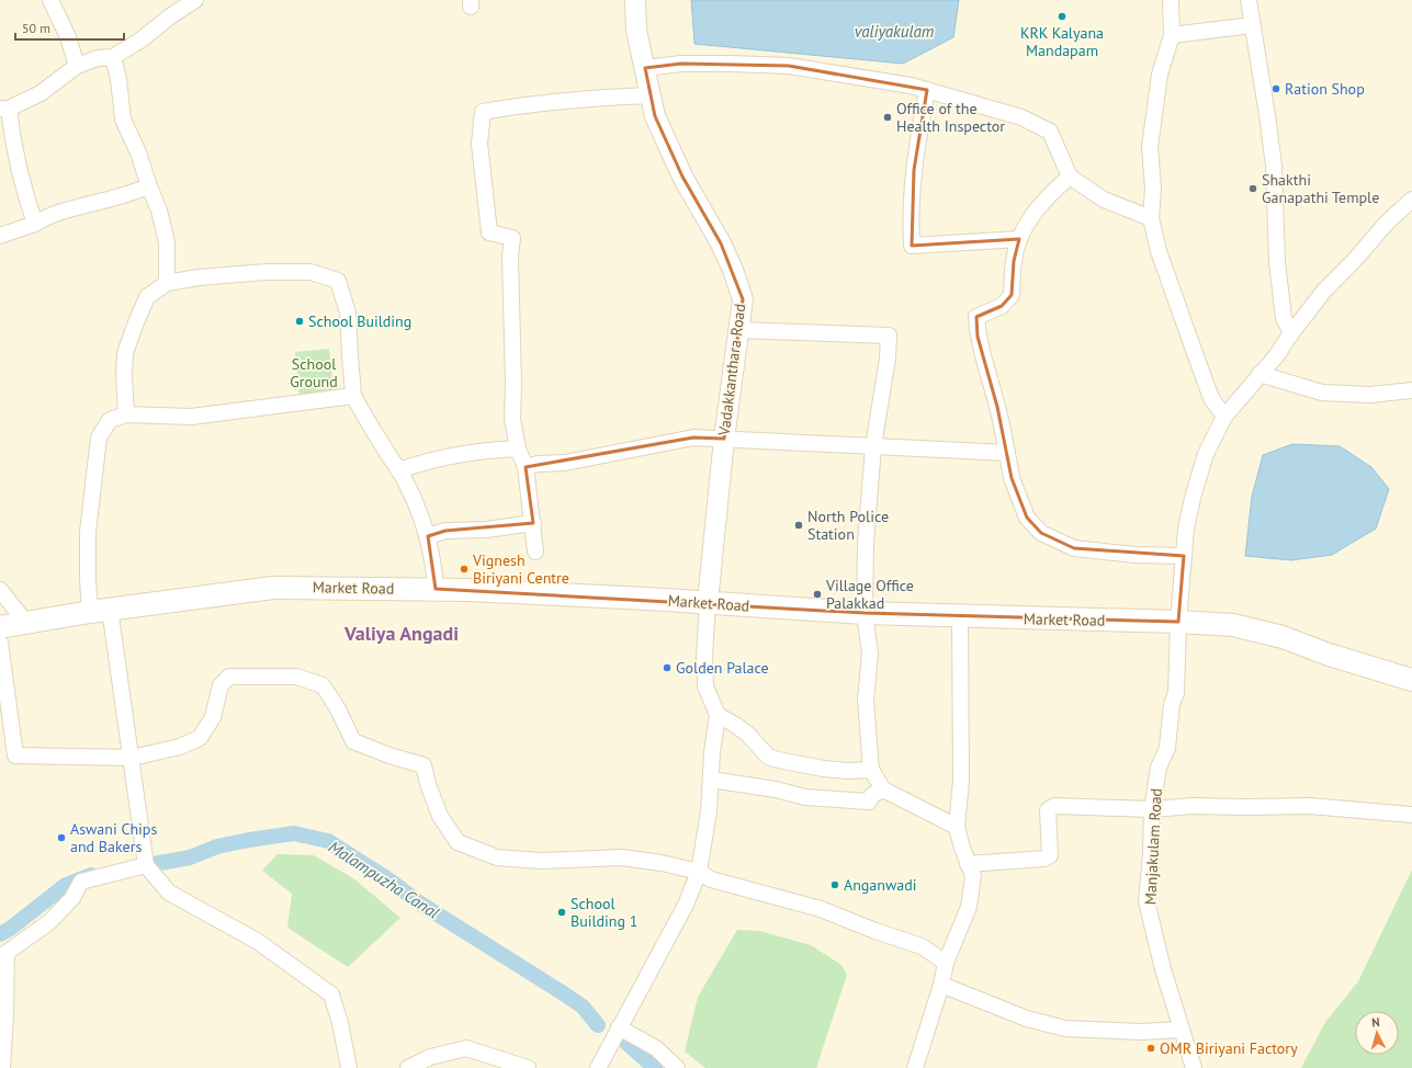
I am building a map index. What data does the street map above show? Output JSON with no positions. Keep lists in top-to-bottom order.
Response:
{
  "streets": {
    "main road": ["Market Road"],
    "street": ["Vadakkanthara Road", "Manjakulam Road"]
  },
  "crossings": [
    ["Vadakkanthara Road", "Market Road"],
    ["Market Road", "Manjakulam Road"]
  ],
  "districts": ["Valiya Angadi"],
  "water": ["valiyakulam", "Malampuzha Canal"],
  "parks": ["School Ground"],
  "places": [
    "KRK Kalyana Mandapam",
    "Ration Shop",
    "Office of the Health Inspector",
    "Shakthi Ganapathi Temple",
    "School Building",
    "North Police Station",
    "Vignesh Biriyani Centre",
    "Village Office Palakkad",
    "Golden Palace",
    "Aswani Chips and Bakers",
    "Anganwadi",
    "School Building 1",
    "OMR Biriyani Factory"
  ],
  "scale_bar": "50 m",
  "north": "top"
}
